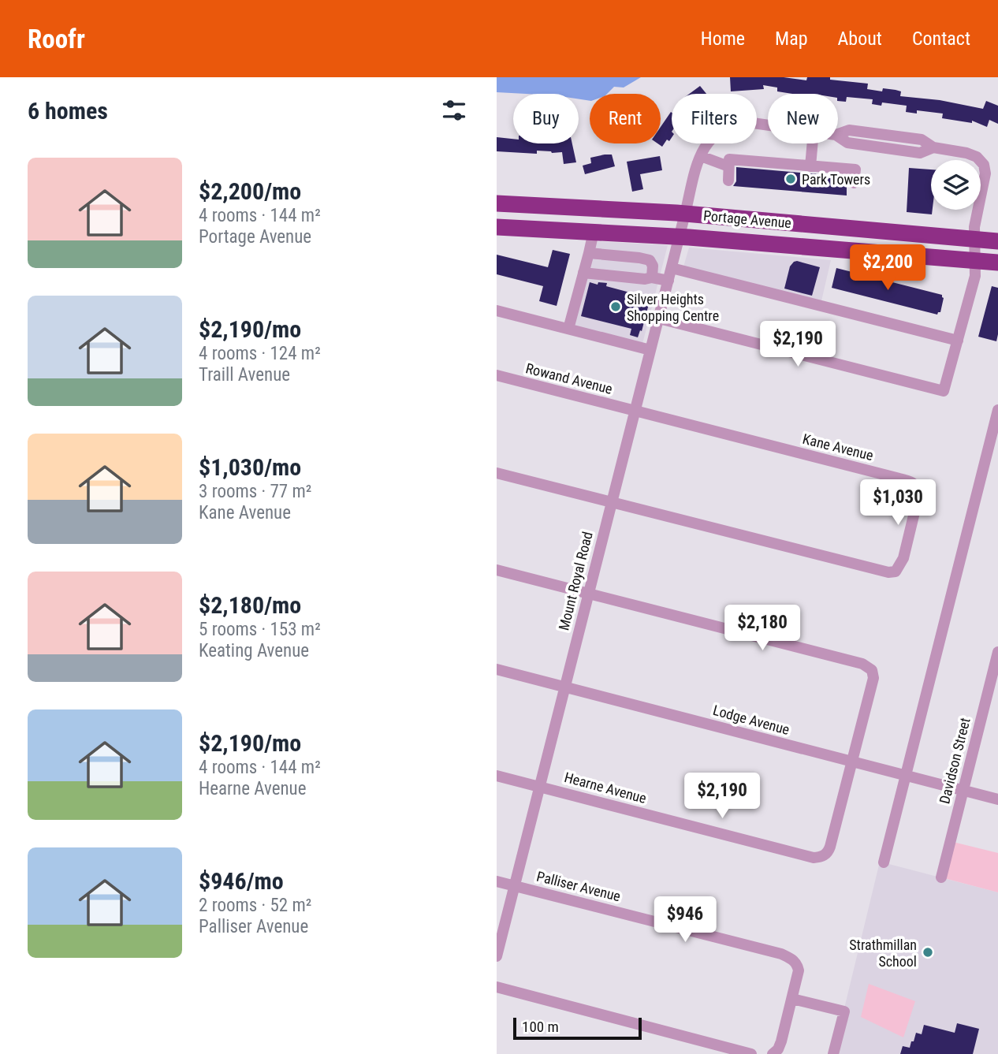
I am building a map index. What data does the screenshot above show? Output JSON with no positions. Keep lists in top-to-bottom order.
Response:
{
  "streets": {
    "highway": ["Portage Avenue"],
    "street": [
      "Rowand Avenue",
      "Kane Avenue",
      "Mount Royal Road",
      "Lodge Avenue",
      "Davidson Street",
      "Hearne Avenue",
      "Palliser Avenue"
    ]
  },
  "crossings": [
    ["Portage Avenue", "Mount Royal Road"],
    ["Rowand Avenue", "Kane Avenue"],
    ["Rowand Avenue", "Mount Royal Road"],
    ["Kane Avenue", "Mount Royal Road"],
    ["Mount Royal Road", "Lodge Avenue"],
    ["Mount Royal Road", "Hearne Avenue"],
    ["Mount Royal Road", "Palliser Avenue"],
    ["Lodge Avenue", "Davidson Street"],
    ["Lodge Avenue", "Hearne Avenue"]
  ],
  "places": ["Park Towers", "Silver Heights Shopping Centre", "Strathmillan School"],
  "scale_bar": "100 m",
  "page": {
    "header": "Roofr",
    "nav": [
      "Home",
      "Map",
      "About",
      "Contact"
    ],
    "heading": "6 homes",
    "chip": [
      "Buy",
      "Rent",
      "Filters",
      "New"
    ],
    "list": [
      {
        "name": "$2,200/mo",
        "note": "4 rooms · 144 m² · Portage Avenue"
      },
      {
        "name": "$2,190/mo",
        "note": "4 rooms · 124 m² · Traill Avenue"
      },
      {
        "name": "$1,030/mo",
        "note": "3 rooms · 77 m² · Kane Avenue"
      },
      {
        "name": "$2,180/mo",
        "note": "5 rooms · 153 m² · Keating Avenue"
      },
      {
        "name": "$2,190/mo",
        "note": "4 rooms · 144 m² · Hearne Avenue"
      },
      {
        "name": "$946/mo",
        "note": "2 rooms · 52 m² · Palliser Avenue"
      }
    ],
    "price": [
      "$2,200",
      "$2,190",
      "$1,030",
      "$2,180",
      "$2,190",
      "$946"
    ],
    "scale": "100 m"
  }
}
